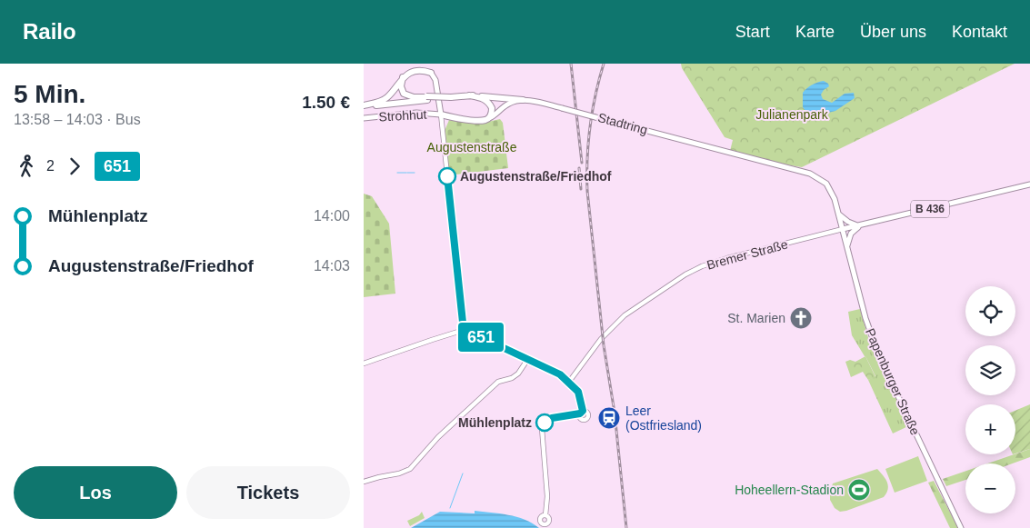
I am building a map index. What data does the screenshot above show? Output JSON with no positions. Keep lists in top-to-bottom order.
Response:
{
  "streets": {
    "highway": ["Stadtring"],
    "main road": [
      "Strohhut",
      "B 436",
      "Bremer Straße",
      "Papenburger Straße"
    ]
  },
  "crossings": [
    ["Stadtring", "B 436"],
    ["Stadtring", "Bremer Straße"],
    ["Stadtring", "Papenburger Straße"],
    ["B 436", "Bremer Straße"],
    ["B 436", "Papenburger Straße"],
    ["Bremer Straße", "Papenburger Straße"]
  ],
  "parks": ["Julianenpark", "Augustenstraße"],
  "places": {
    "other": ["Augustenstraße/Friedhof", "Mühlenplatz"],
    "church": ["St. Marien"],
    "station": ["Leer (Ostfriesland)"],
    "sports": ["Hoheellern-Stadion"]
  },
  "lines": ["bus line 651"],
  "page": {
    "header": "Railo",
    "nav": [
      "Start",
      "Karte",
      "Über uns",
      "Kontakt"
    ],
    "heading": ["5 Min.", "13:58 – 14:03 · Bus", "1.50 €"],
    "on_map": "651",
    "legs": ["2", "651"],
    "list": [
      {
        "name": "Mühlenplatz",
        "value": "14:00"
      },
      {
        "name": "Augustenstraße/Friedhof",
        "value": "14:03"
      }
    ],
    "map_buttons": ["+", "−"],
    "buttons": ["Los", "Tickets"]
  }
}
